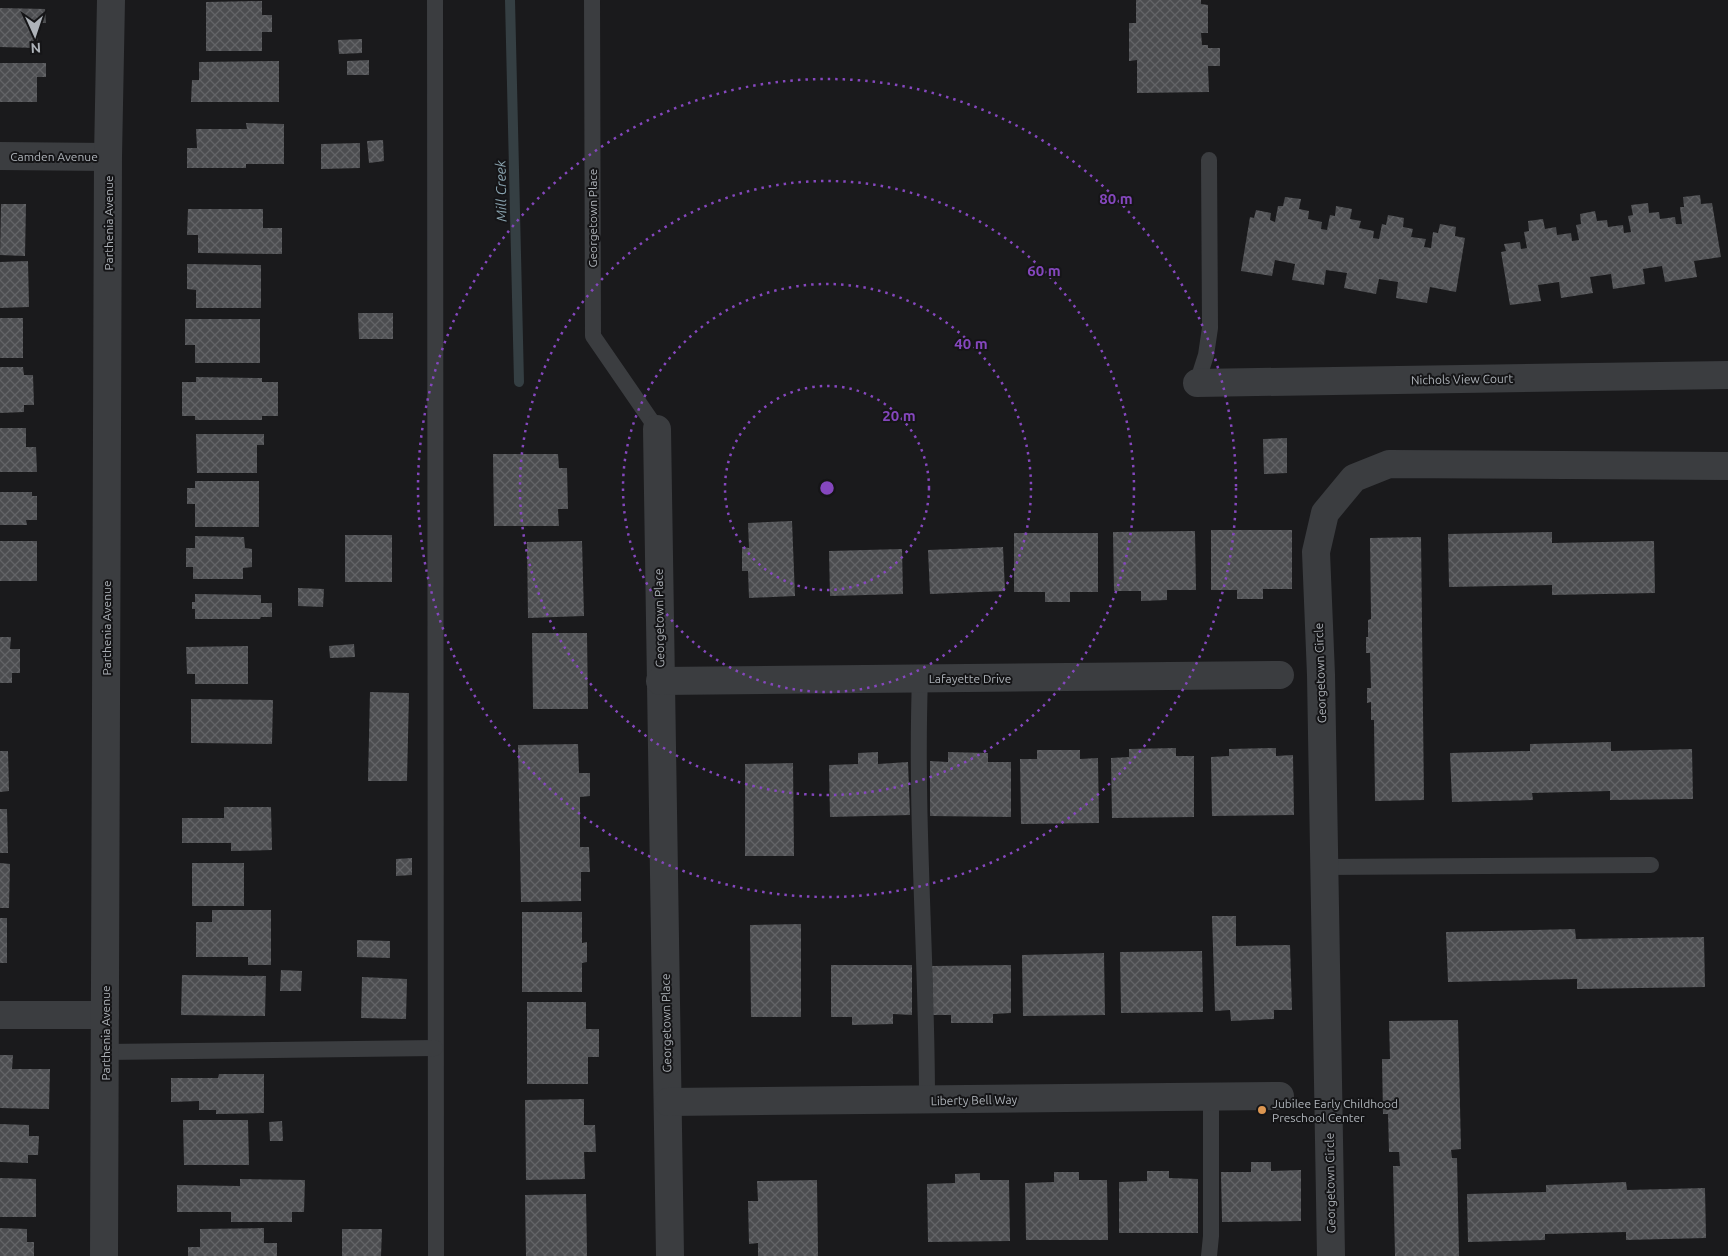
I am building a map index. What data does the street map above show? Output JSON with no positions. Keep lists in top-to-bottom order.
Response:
{
  "streets": {
    "street": [
      "Camden Avenue",
      "Georgetown Place",
      "Parthenia Avenue",
      "Nichols View Court",
      "Georgetown Circle",
      "Lafayette Drive",
      "Liberty Bell Way"
    ]
  },
  "crossings": [
    ["Camden Avenue", "Parthenia Avenue"],
    ["Georgetown Place", "Lafayette Drive"],
    ["Georgetown Place", "Liberty Bell Way"]
  ],
  "water": ["Mill Creek"],
  "places": ["Jubilee Early Childhood Preschool Center"],
  "north": "bottom",
  "rings": [
    "80 m",
    "60 m",
    "40 m",
    "20 m"
  ]
}
